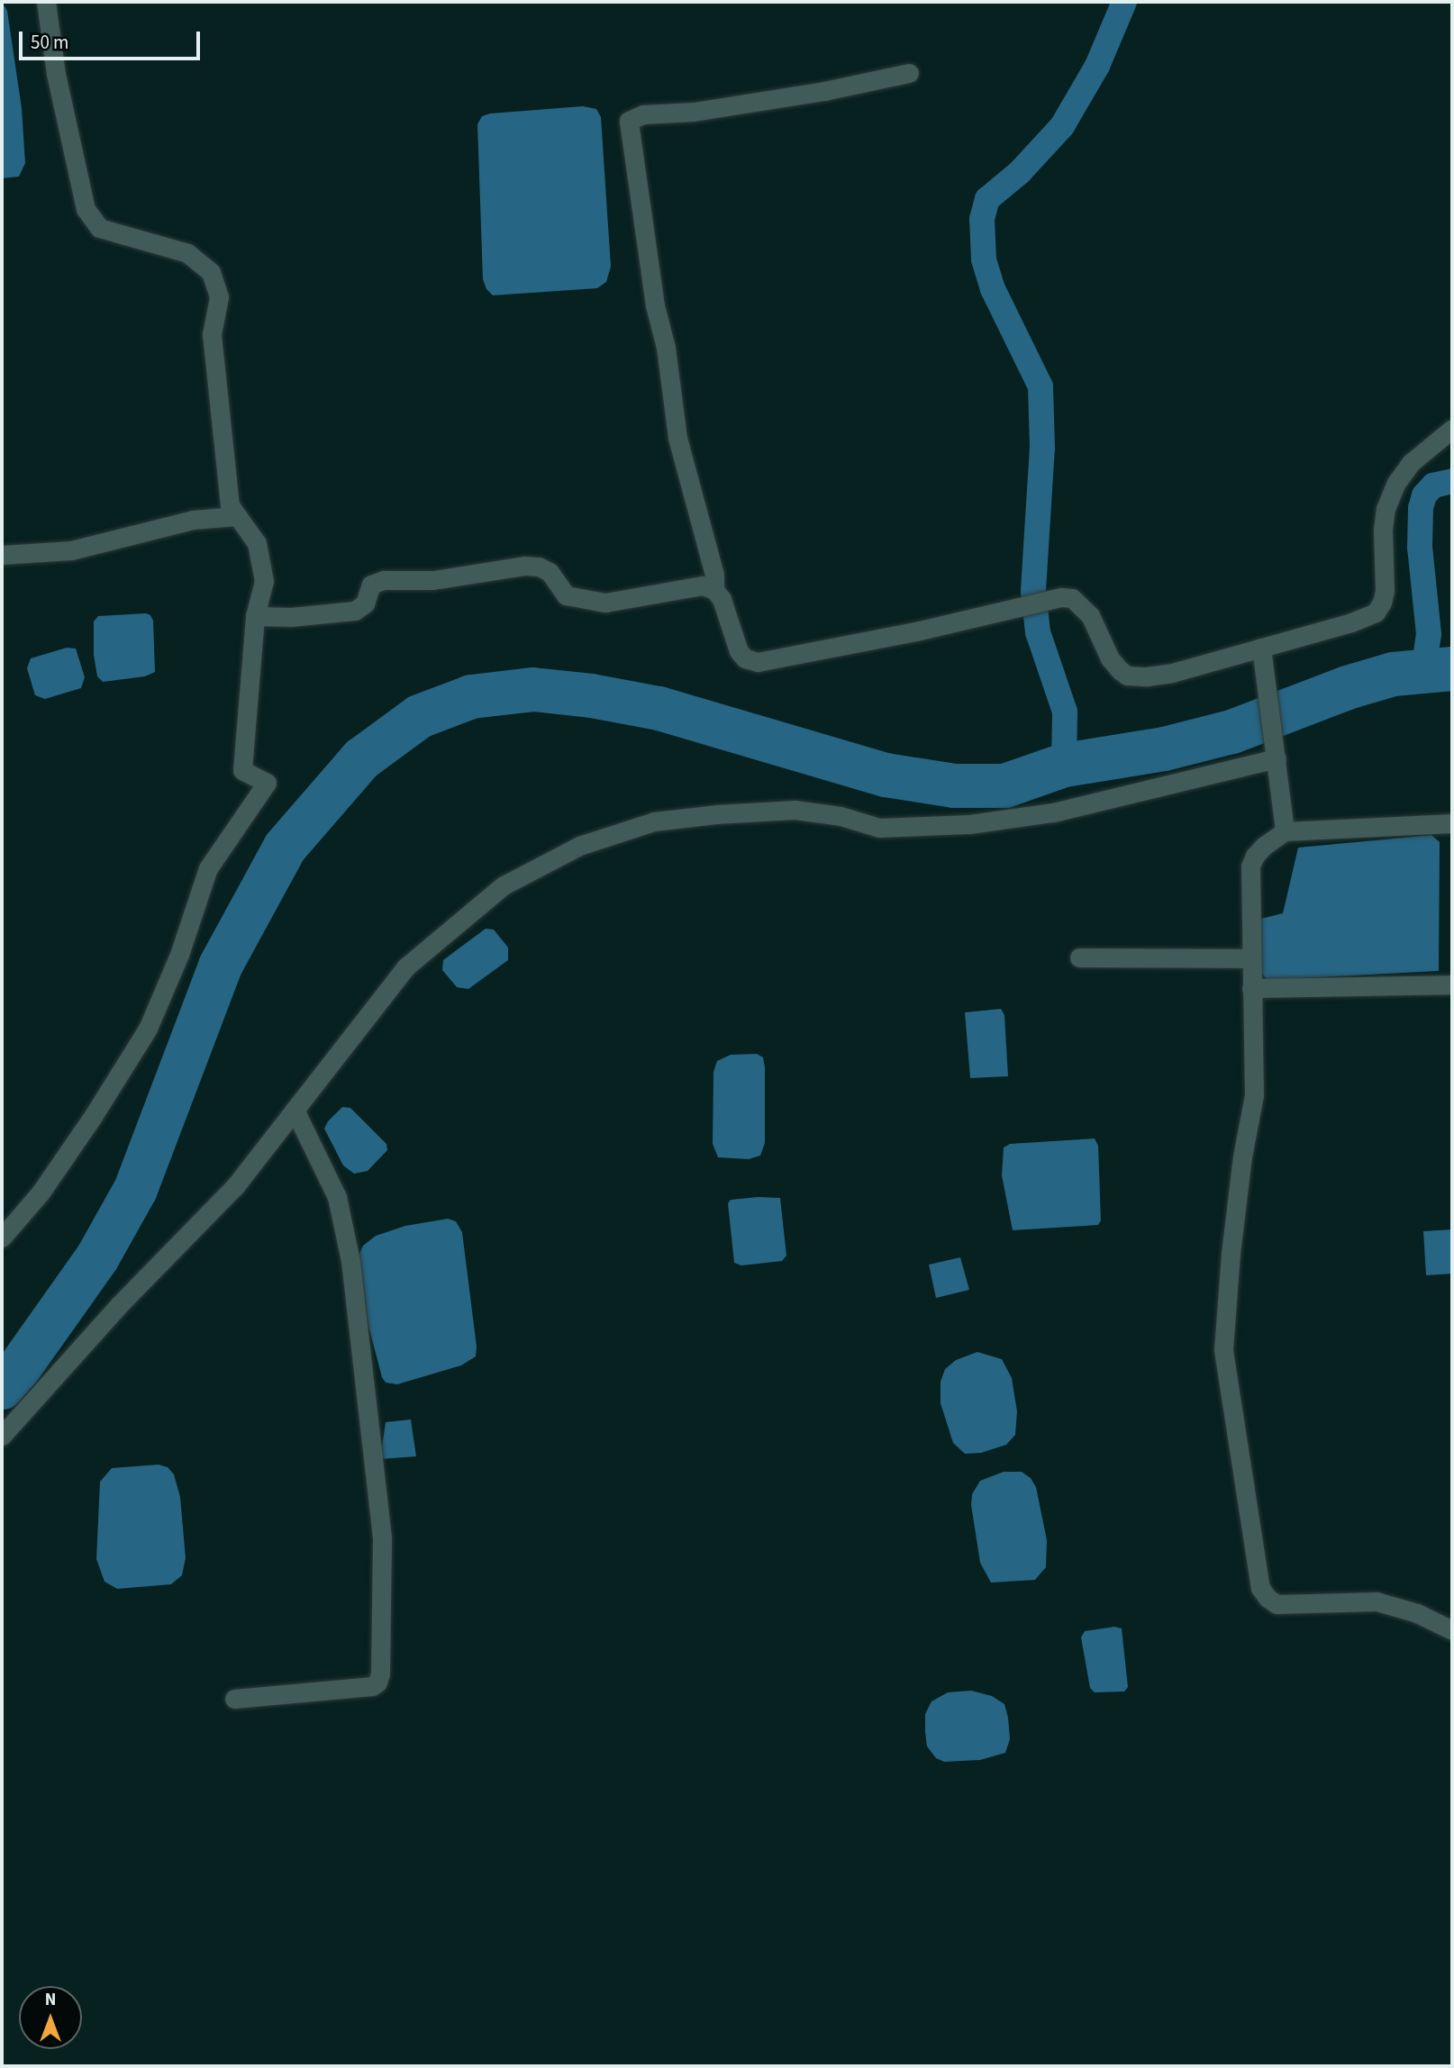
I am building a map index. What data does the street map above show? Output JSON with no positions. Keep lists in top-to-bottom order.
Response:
{
  "scale_bar": "50 m",
  "north": "top"
}
